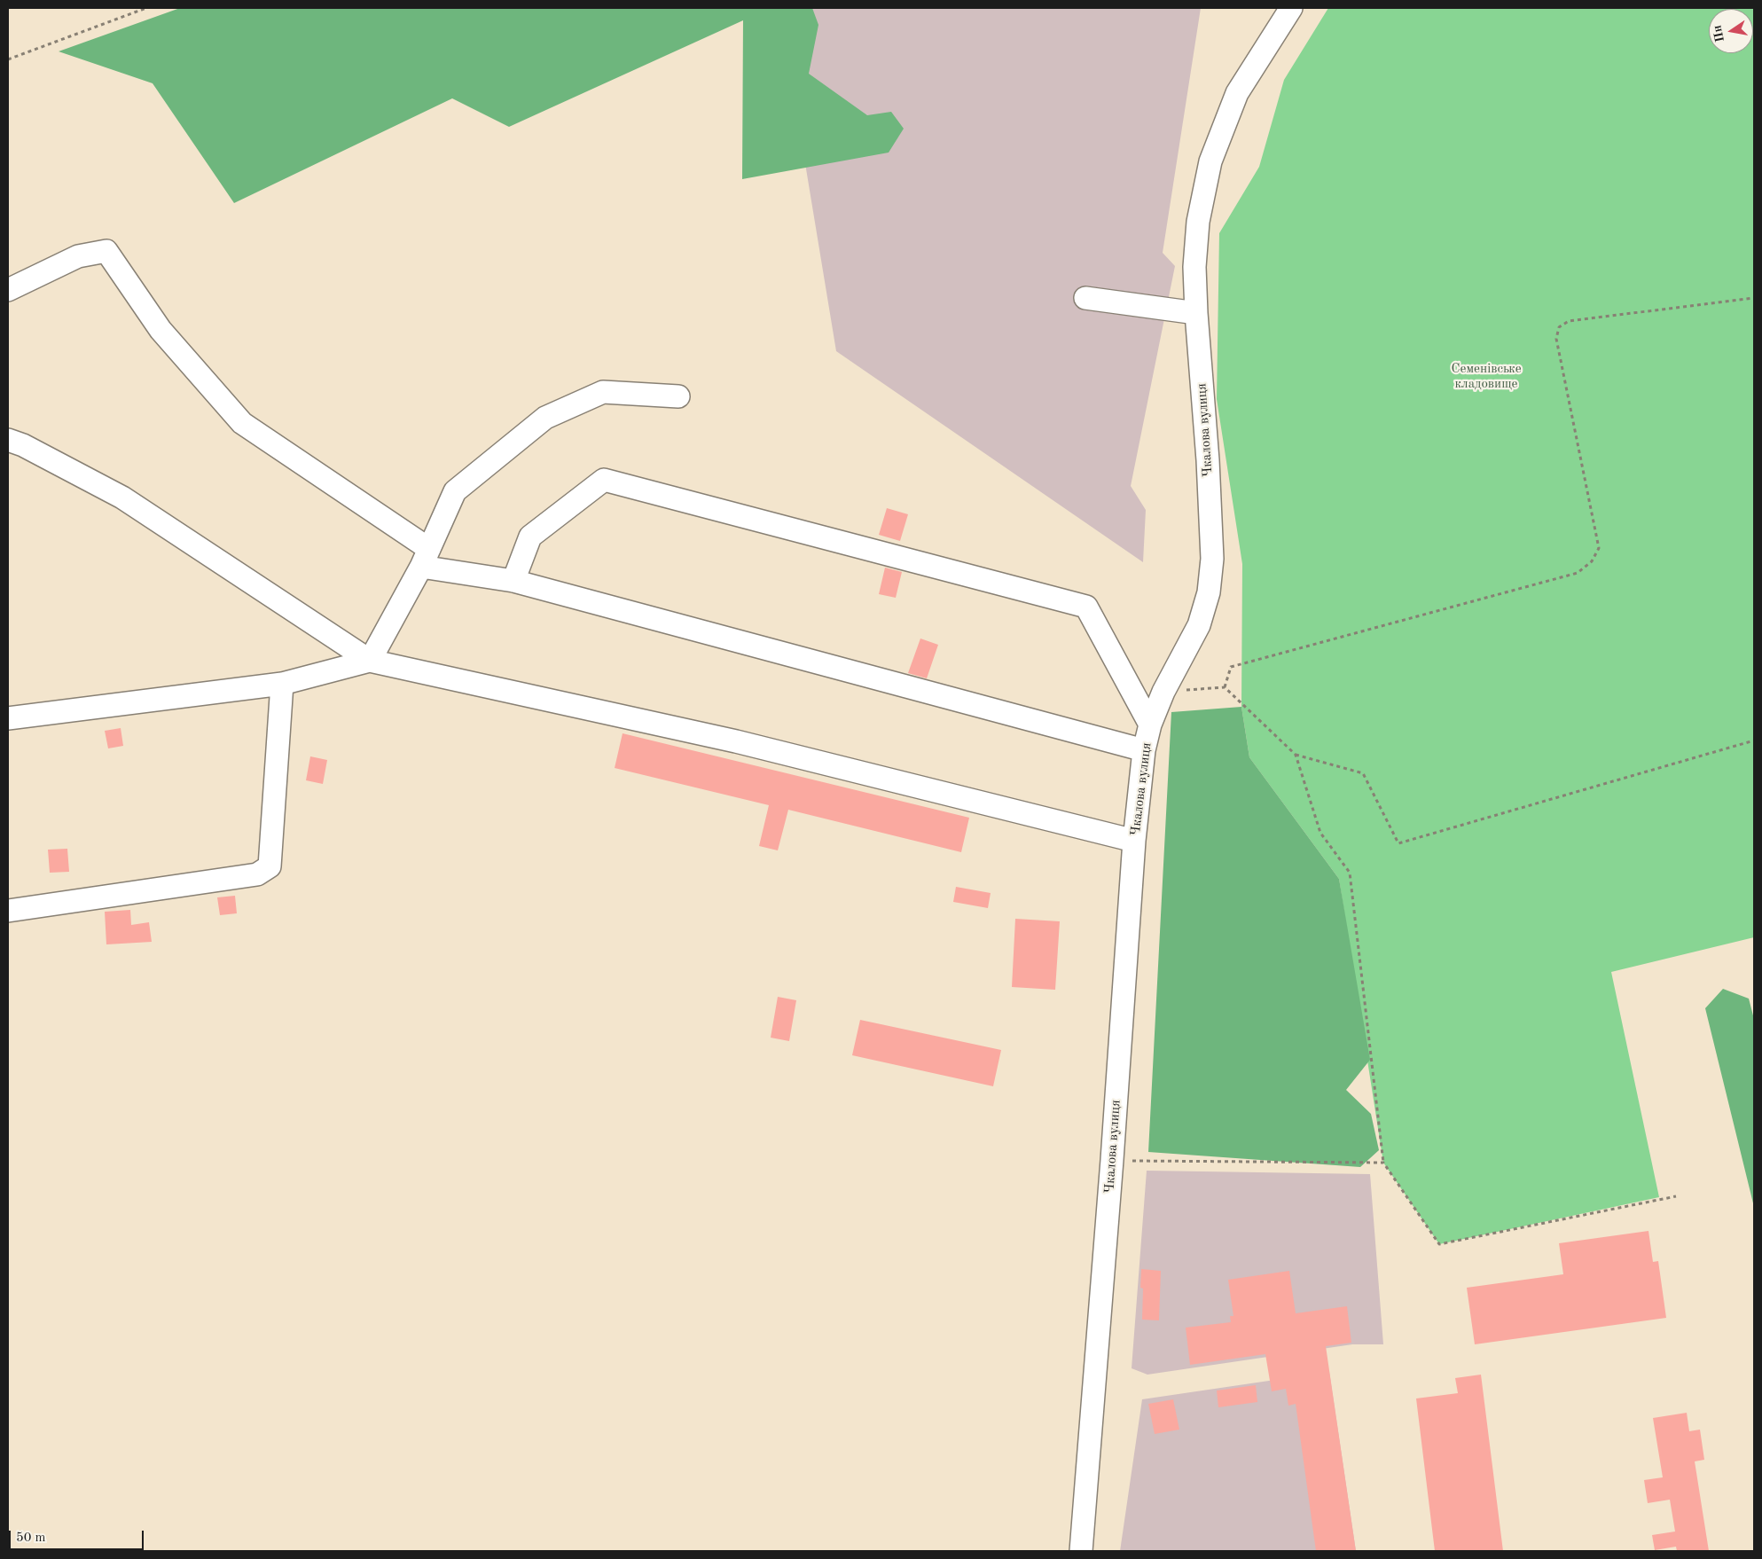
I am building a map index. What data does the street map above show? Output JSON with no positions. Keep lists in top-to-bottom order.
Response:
{
  "streets": {
    "street": ["Чкалова вулиця"]
  },
  "parks": ["Семенівське кладовище"],
  "scale_bar": "50 m",
  "north": "left"
}
